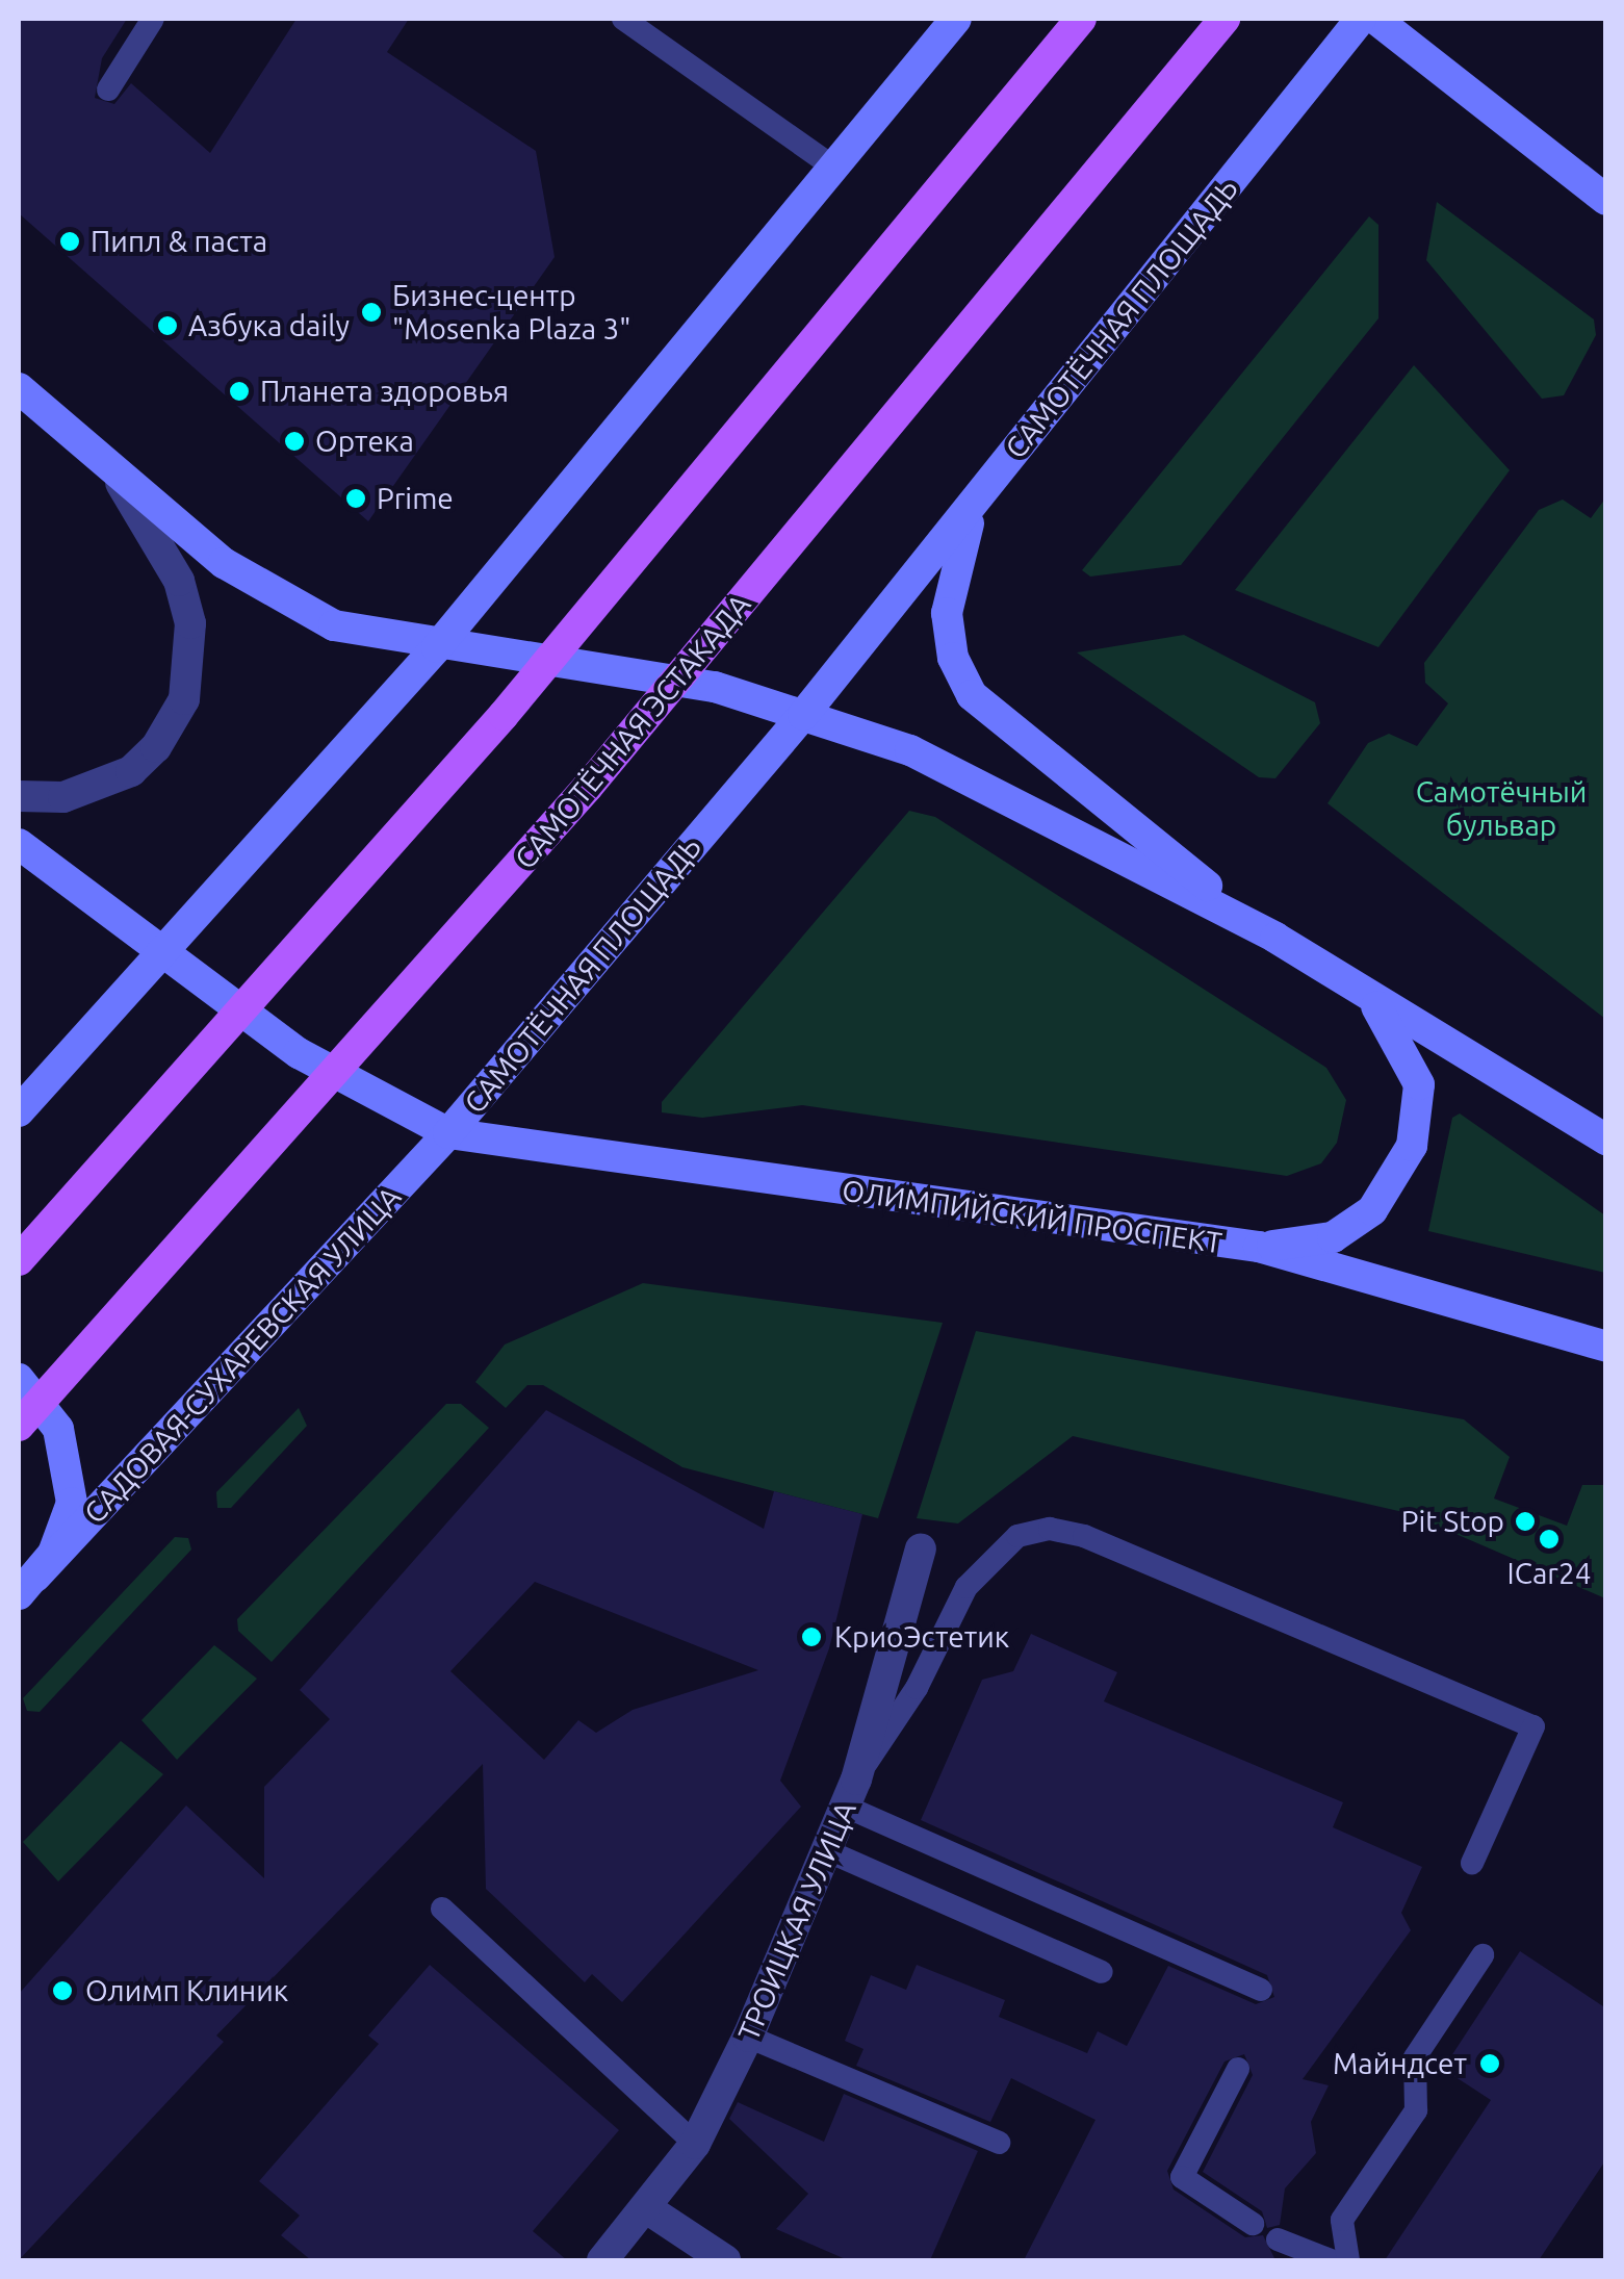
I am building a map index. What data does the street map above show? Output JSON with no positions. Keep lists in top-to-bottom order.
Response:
{
  "streets": {
    "main road": [
      "САМОТЁЧНАЯ ПЛОЩАДЬ",
      "САМОТЁЧНАЯ ЭСТАКАДА",
      "ОЛИМПИЙСКИЙ ПРОСПЕКТ",
      "САДОВАЯ-СУХАРЕВСКАЯ УЛИЦА"
    ],
    "street": ["ТРОИЦКАЯ УЛИЦА"]
  },
  "crossings": [
    ["САМОТЁЧНАЯ ПЛОЩАДЬ", "ОЛИМПИЙСКИЙ ПРОСПЕКТ"],
    ["САМОТЁЧНАЯ ПЛОЩАДЬ", "САДОВАЯ-СУХАРЕВСКАЯ УЛИЦА"],
    ["ОЛИМПИЙСКИЙ ПРОСПЕКТ", "САДОВАЯ-СУХАРЕВСКАЯ УЛИЦА"]
  ],
  "parks": ["Самотёчный бульвар"],
  "places": [
    "Пипл & паста",
    "Бизнес-центр \"Mosenka Plaza 3\"",
    "Азбука daily",
    "Планета здоровья",
    "Ортека",
    "Prime",
    "Pit Stop",
    "ICar24",
    "КриоЭстетик",
    "Олимп Клиник",
    "Майндсет"
  ]
}
